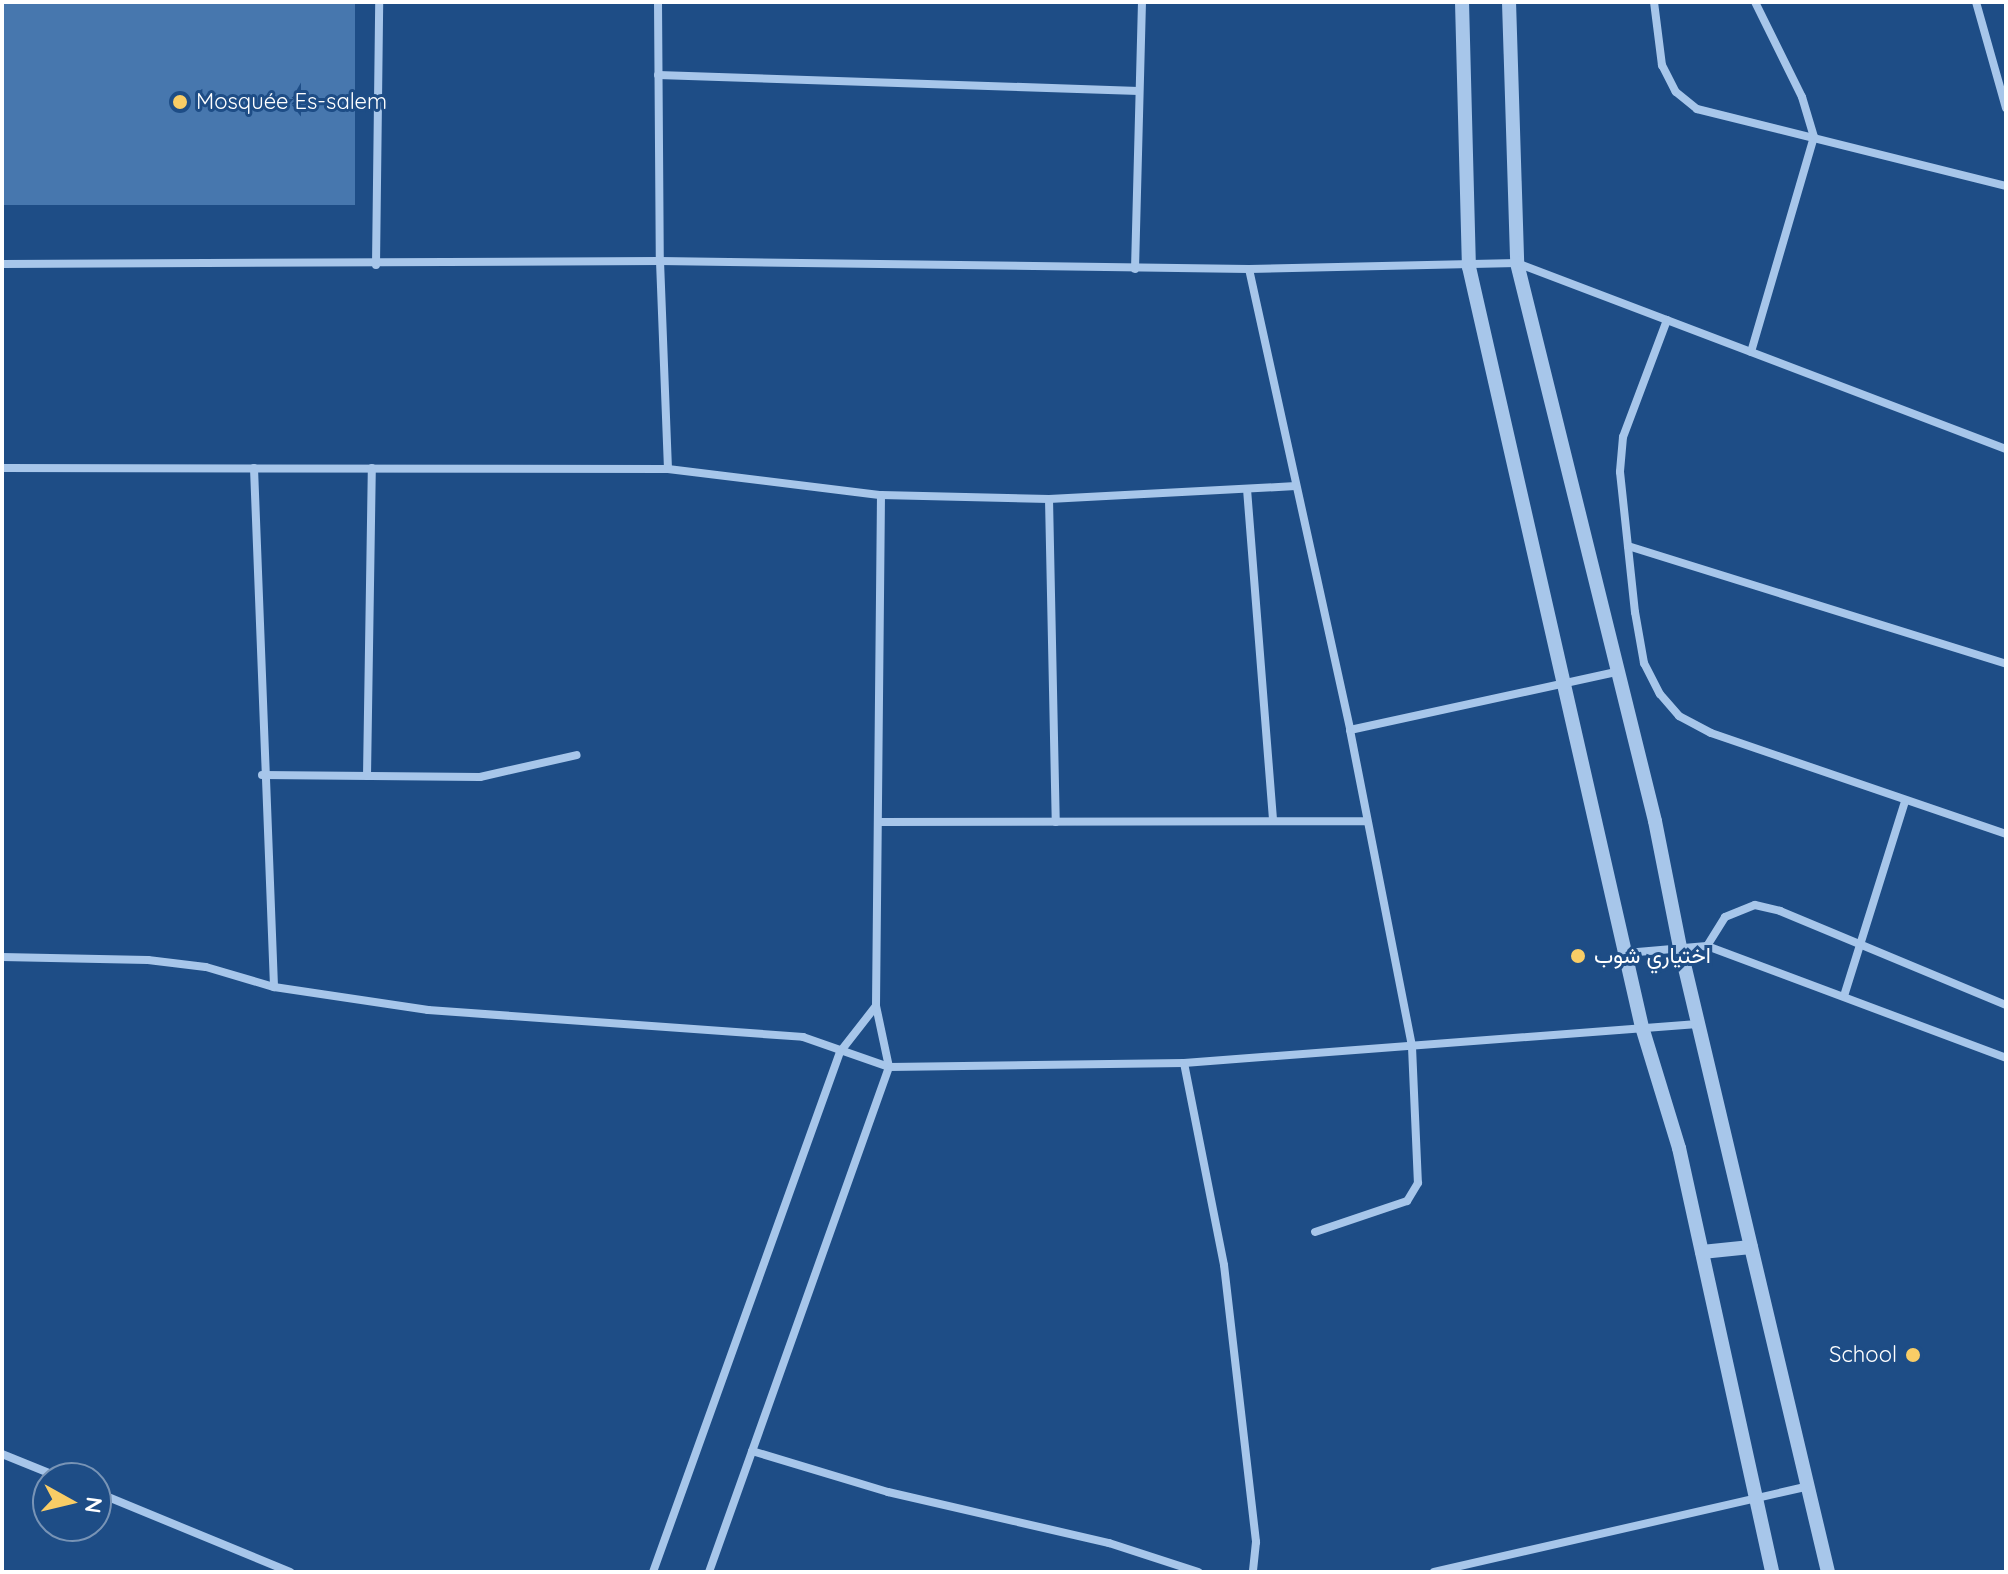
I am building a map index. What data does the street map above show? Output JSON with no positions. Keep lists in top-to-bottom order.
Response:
{
  "places": ["Mosquée Es-salem", "اختياري شوب", "School"],
  "north": "right"
}
